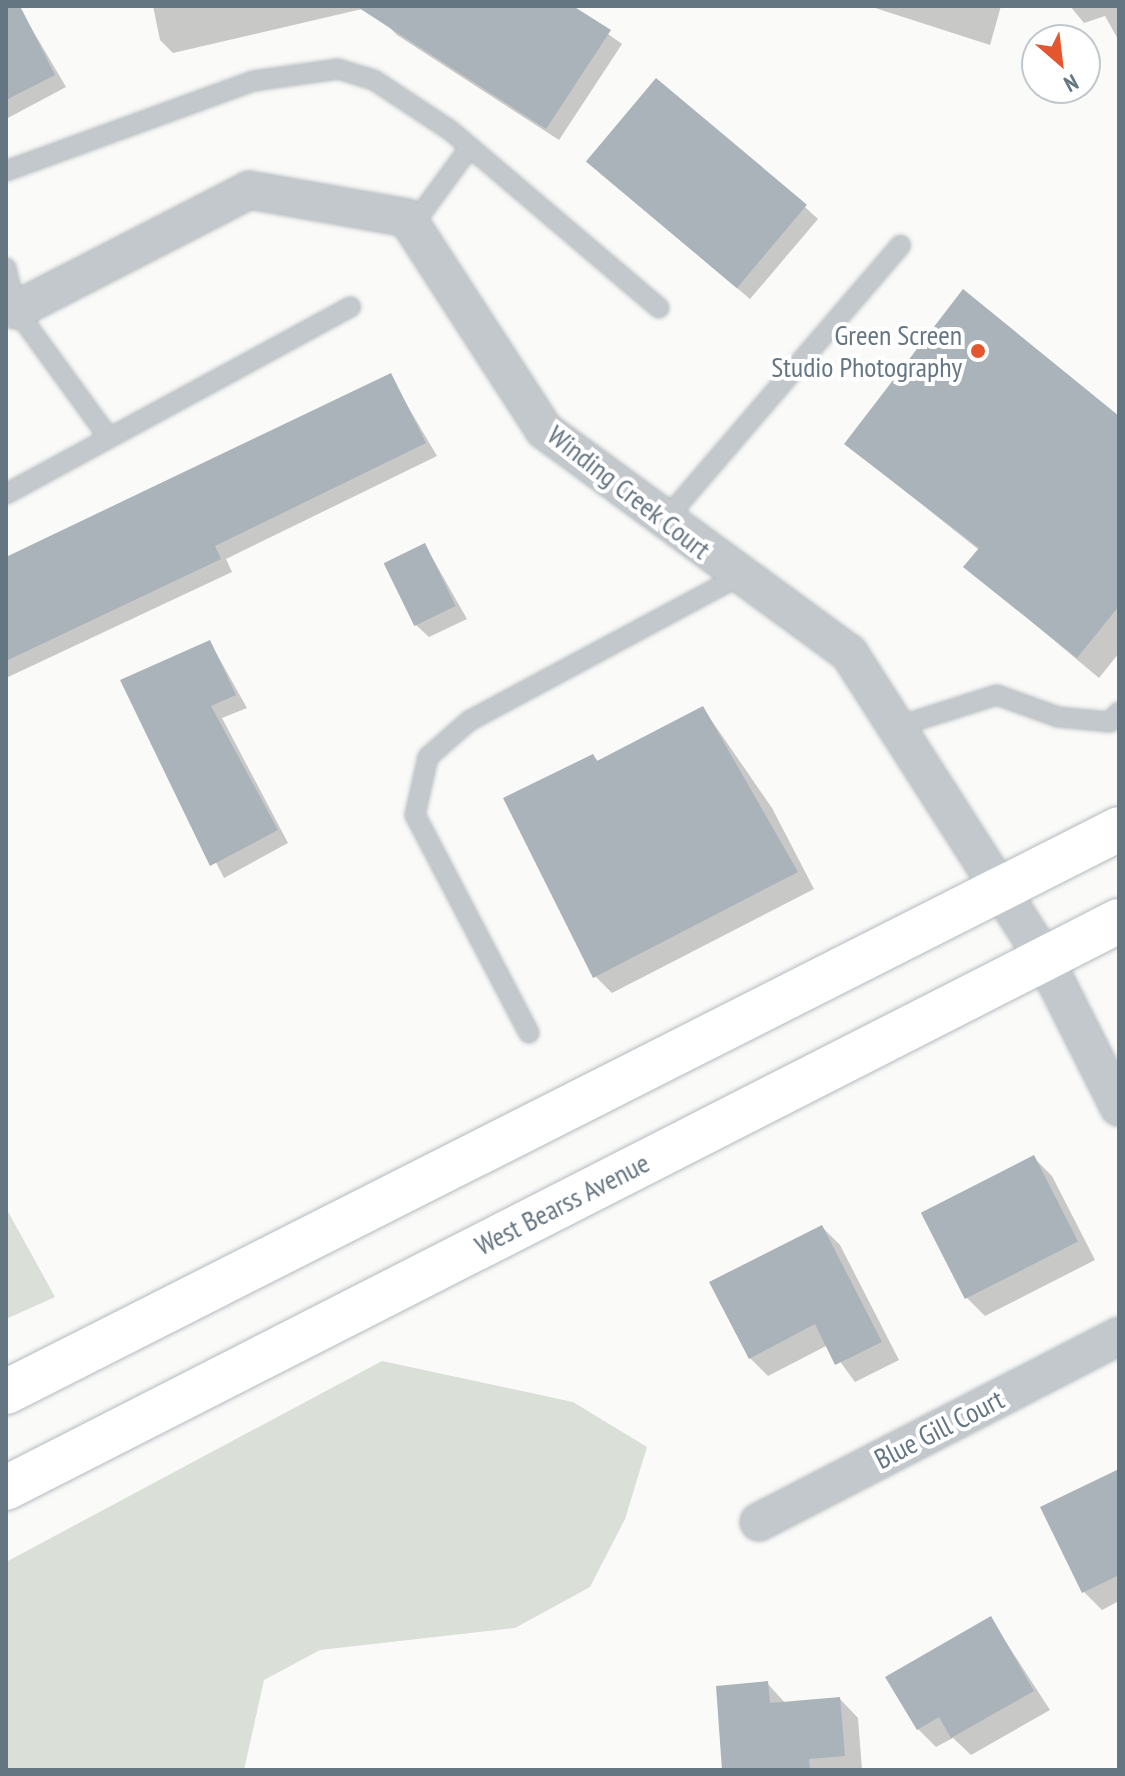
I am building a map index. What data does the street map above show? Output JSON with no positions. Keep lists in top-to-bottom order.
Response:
{
  "streets": {
    "main road": ["West Bearss Avenue"],
    "street": ["Winding Creek Court", "Blue Gill Court"]
  },
  "crossings": [
    ["Winding Creek Court", "West Bearss Avenue"]
  ],
  "places": ["Green Screen Studio Photography"],
  "north": "bottom right"
}
